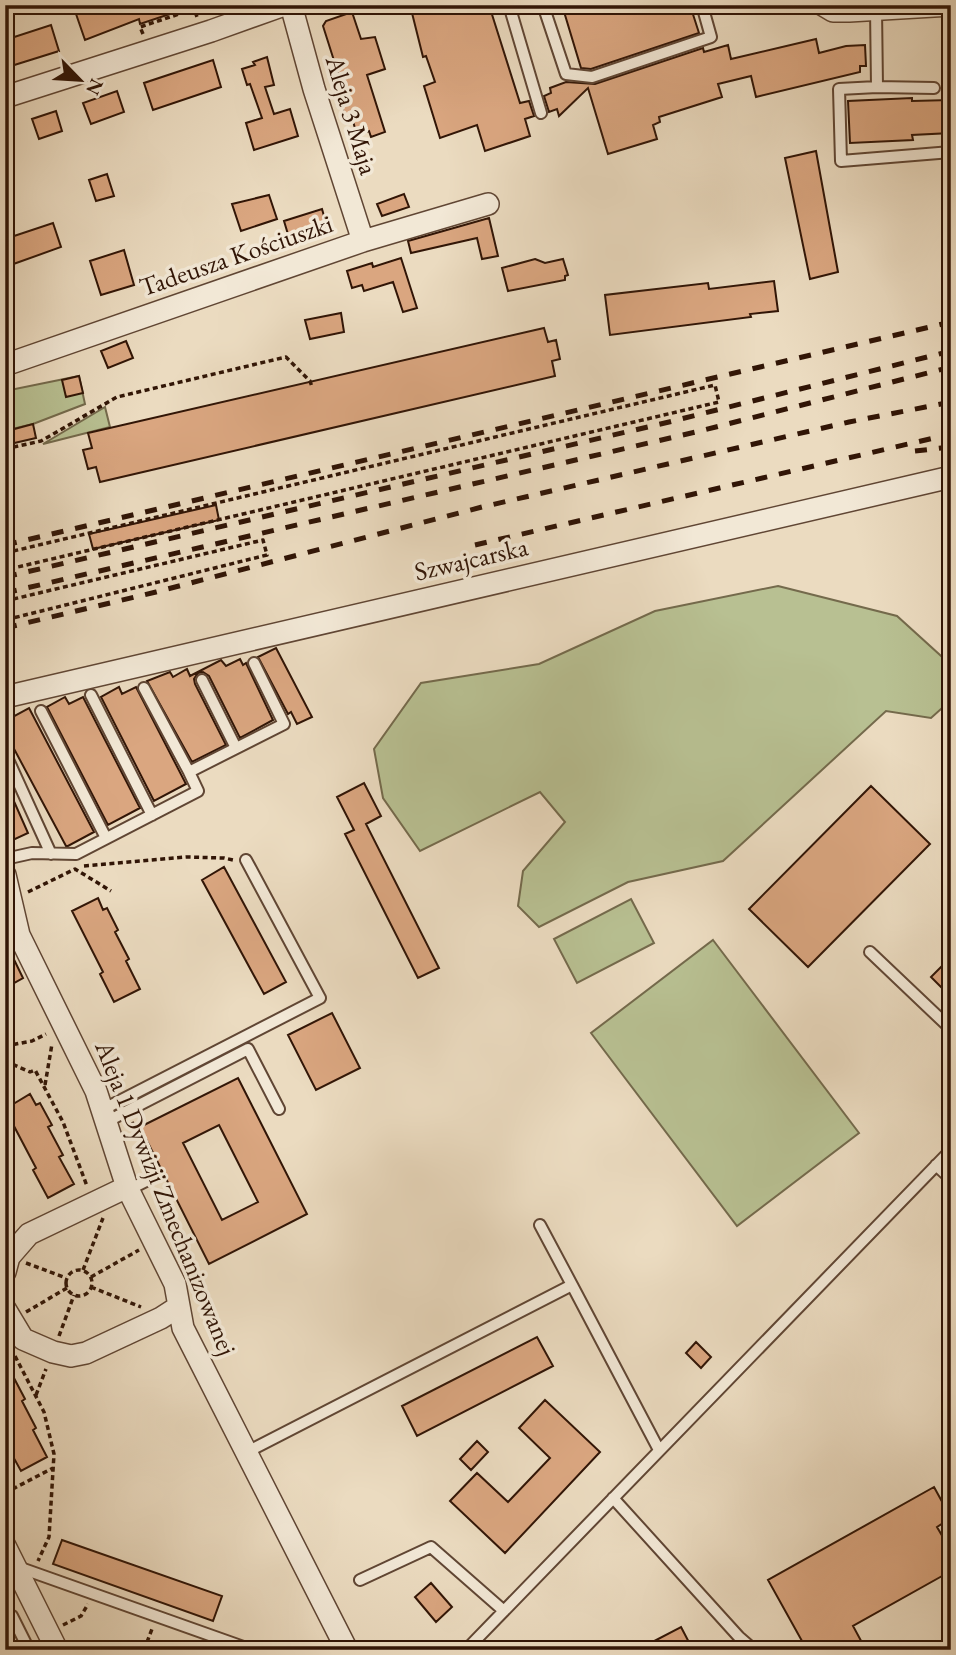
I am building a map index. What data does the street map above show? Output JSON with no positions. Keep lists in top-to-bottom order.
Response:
{
  "streets": {
    "street": [
      "Aleja 3 Maja",
      "Tadeusza Kościuszki",
      "Szwajcarska",
      "Aleja 1 Dywizji Zmechanizowanej"
    ]
  },
  "crossings": [
    ["Aleja 3 Maja", "Tadeusza Kościuszki"]
  ],
  "north": "bottom right"
}
